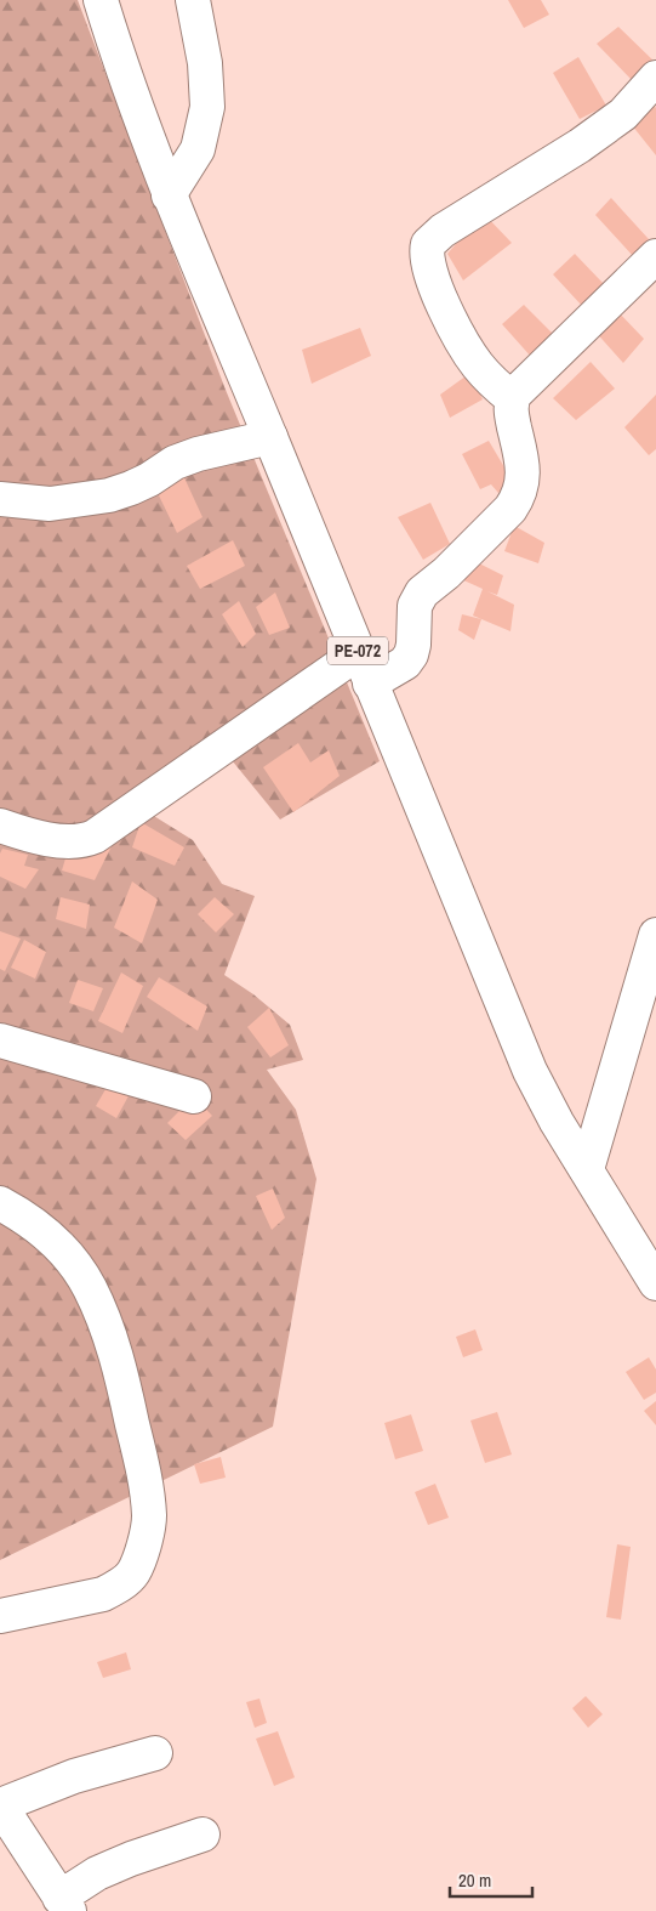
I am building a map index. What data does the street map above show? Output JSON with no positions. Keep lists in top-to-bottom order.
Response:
{
  "streets": {
    "street": ["PE-072"]
  },
  "scale_bar": "20 m"
}
